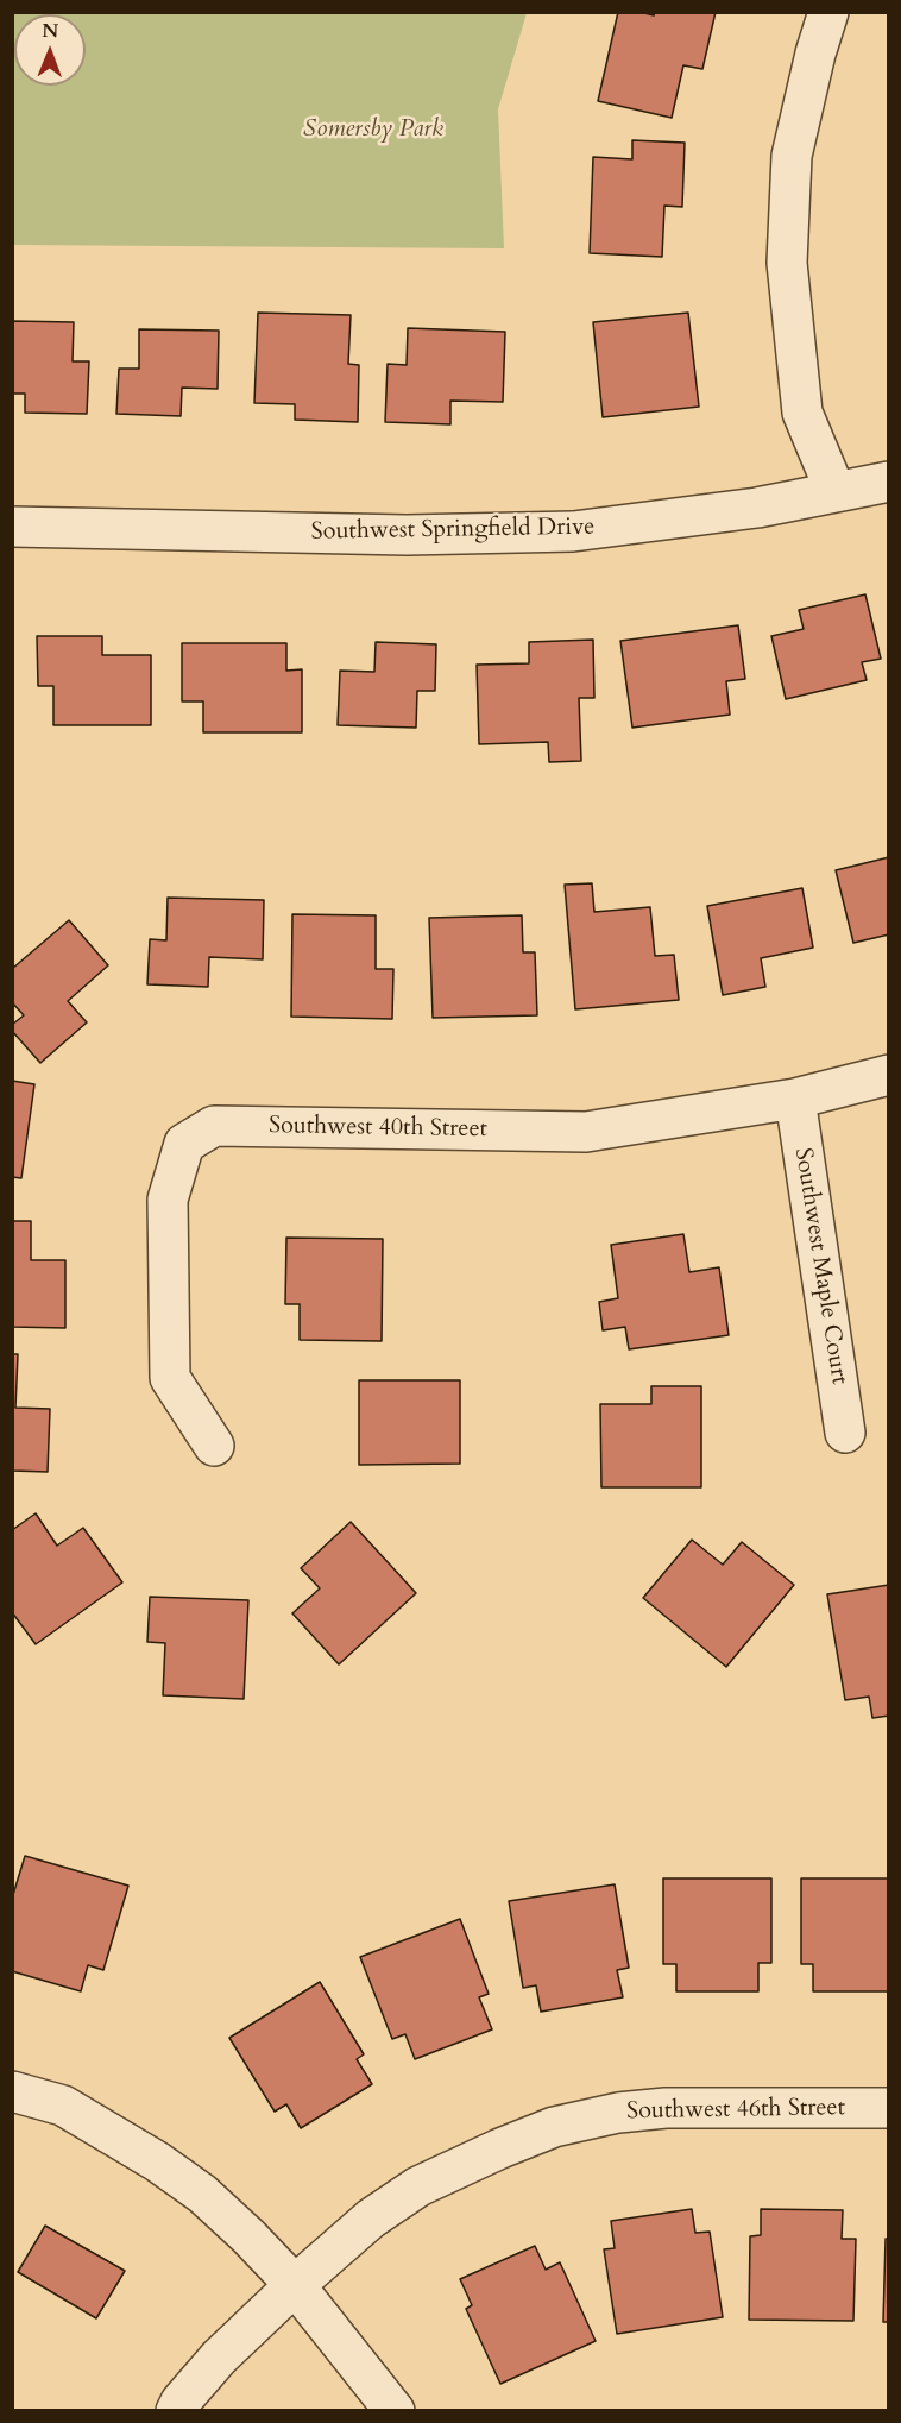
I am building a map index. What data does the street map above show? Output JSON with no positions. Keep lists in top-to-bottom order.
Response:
{
  "streets": {
    "street": [
      "Southwest Springfield Drive",
      "Southwest 40th Street",
      "Southwest Maple Court",
      "Southwest 46th Street"
    ]
  },
  "crossings": [
    ["Southwest 40th Street", "Southwest Maple Court"]
  ],
  "parks": ["Somersby Park"],
  "north": "top"
}
